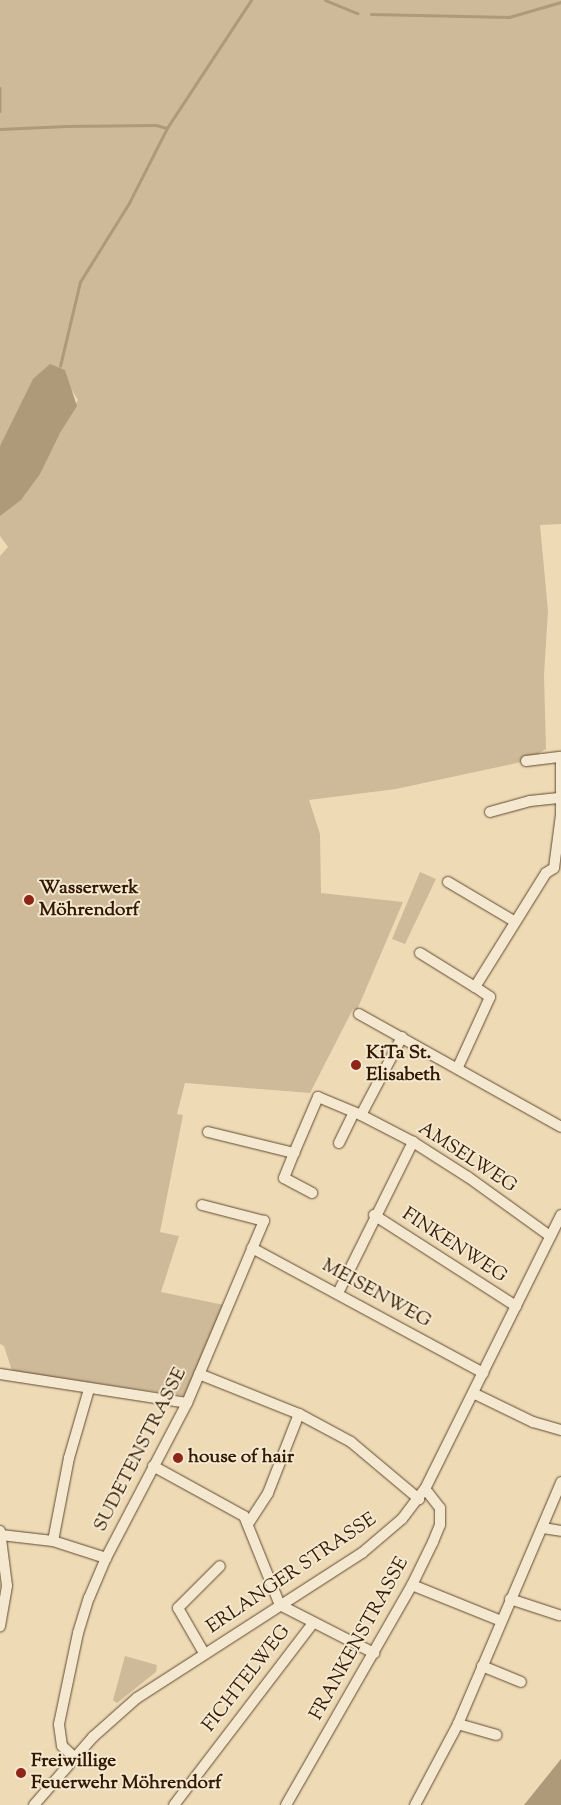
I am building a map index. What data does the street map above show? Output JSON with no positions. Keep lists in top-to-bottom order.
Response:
{
  "streets": {
    "street": [
      "AMSELWEG",
      "FINKENWEG",
      "MEISENWEG",
      "SUDETENSTRASSE",
      "ERLANGER STRASSE",
      "FRANKENSTRASSE",
      "FICHTELWEG"
    ]
  },
  "crossings": [
    ["AMSELWEG", "ERLANGER STRASSE"],
    ["FINKENWEG", "ERLANGER STRASSE"],
    ["MEISENWEG", "SUDETENSTRASSE"],
    ["MEISENWEG", "ERLANGER STRASSE"],
    ["SUDETENSTRASSE", "ERLANGER STRASSE"],
    ["ERLANGER STRASSE", "FRANKENSTRASSE"]
  ],
  "places": [
    "Wasserwerk Möhrendorf",
    "KiTa St. Elisabeth",
    "house of hair",
    "Freiwillige Feuerwehr Möhrendorf"
  ]
}
